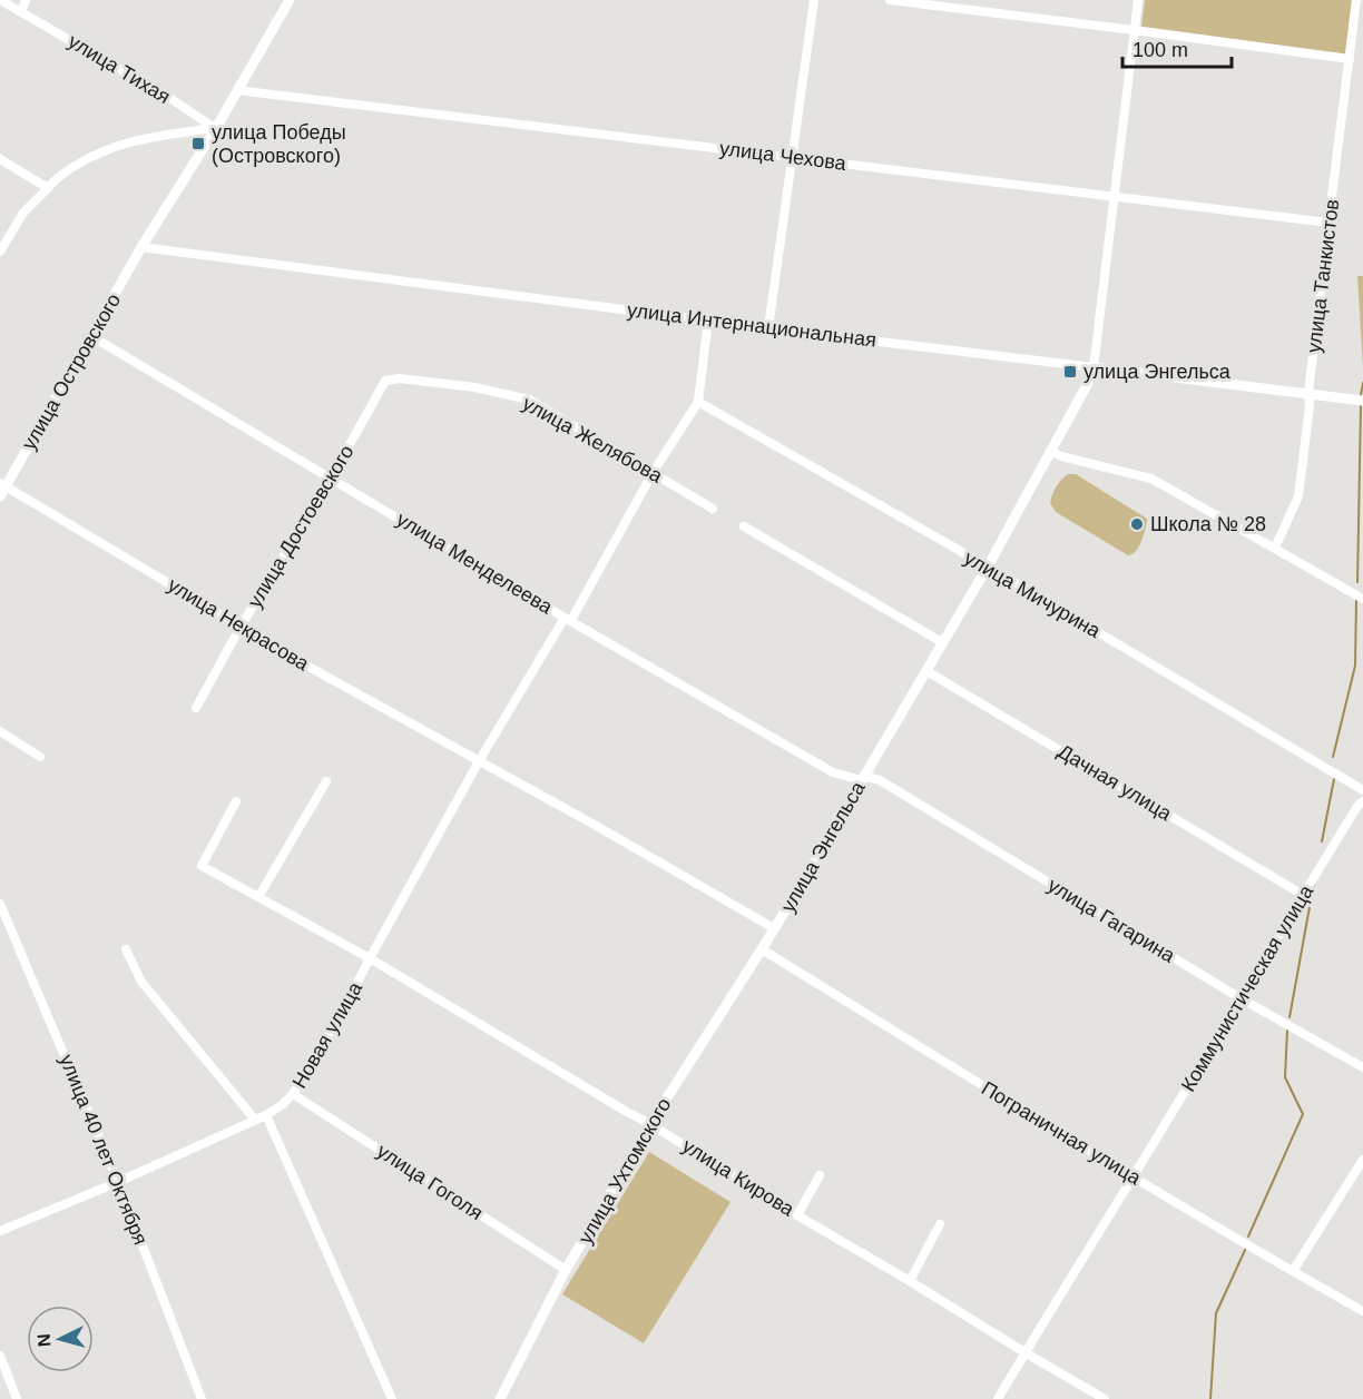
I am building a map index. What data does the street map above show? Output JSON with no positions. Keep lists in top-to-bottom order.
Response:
{
  "streets": {
    "main road": [
      "улица Интернациональная",
      "улица Островского",
      "улица Энгельса",
      "улица Ухтомского"
    ],
    "street": [
      "улица Тихая",
      "улица Чехова",
      "улица Танкистов",
      "улица Желябова",
      "улица Достоевского",
      "улица Менделеева",
      "улица Мичурина",
      "улица Некрасова",
      "Дачная улица",
      "улица Гагарина",
      "Коммунистическая улица",
      "Новая улица",
      "Пограничная улица",
      "улица 40 лет Октября",
      "улица Кирова",
      "улица Гоголя"
    ]
  },
  "crossings": [
    ["улица Тихая", "улица Островского"],
    ["улица Чехова", "улица Танкистов"],
    ["улица Чехова", "улица Островского"],
    ["улица Чехова", "улица Энгельса"],
    ["улица Танкистов", "улица Интернациональная"],
    ["улица Интернациональная", "улица Островского"],
    ["улица Интернациональная", "улица Энгельса"],
    ["улица Островского", "улица Менделеева"],
    ["улица Островского", "улица Некрасова"],
    ["улица Желябова", "улица Достоевского"],
    ["улица Желябова", "Новая улица"],
    ["улица Достоевского", "улица Менделеева"],
    ["улица Достоевского", "улица Некрасова"],
    ["улица Менделеева", "улица Энгельса"],
    ["улица Менделеева", "улица Гагарина"],
    ["улица Менделеева", "Новая улица"],
    ["улица Мичурина", "улица Энгельса"],
    ["улица Мичурина", "Новая улица"],
    ["улица Некрасова", "улица Энгельса"],
    ["улица Некрасова", "Новая улица"],
    ["Дачная улица", "улица Энгельса"],
    ["Дачная улица", "Коммунистическая улица"],
    ["улица Энгельса", "улица Гагарина"],
    ["улица Энгельса", "Пограничная улица"],
    ["улица Энгельса", "улица Ухтомского"],
    ["улица Гагарина", "Коммунистическая улица"],
    ["Коммунистическая улица", "Пограничная улица"],
    ["Коммунистическая улица", "улица Кирова"],
    ["Новая улица", "улица 40 лет Октября"],
    ["Новая улица", "улица Кирова"],
    ["Новая улица", "улица Гоголя"],
    ["Пограничная улица", "улица Ухтомского"],
    ["улица Ухтомского", "улица Кирова"],
    ["улица Ухтомского", "улица Гоголя"]
  ],
  "places": {
    "transit": ["улица Победы (Островского)", "улица Энгельса"],
    "other": ["Школа № 28"]
  },
  "scale_bar": "100 m",
  "north": "left"
}
